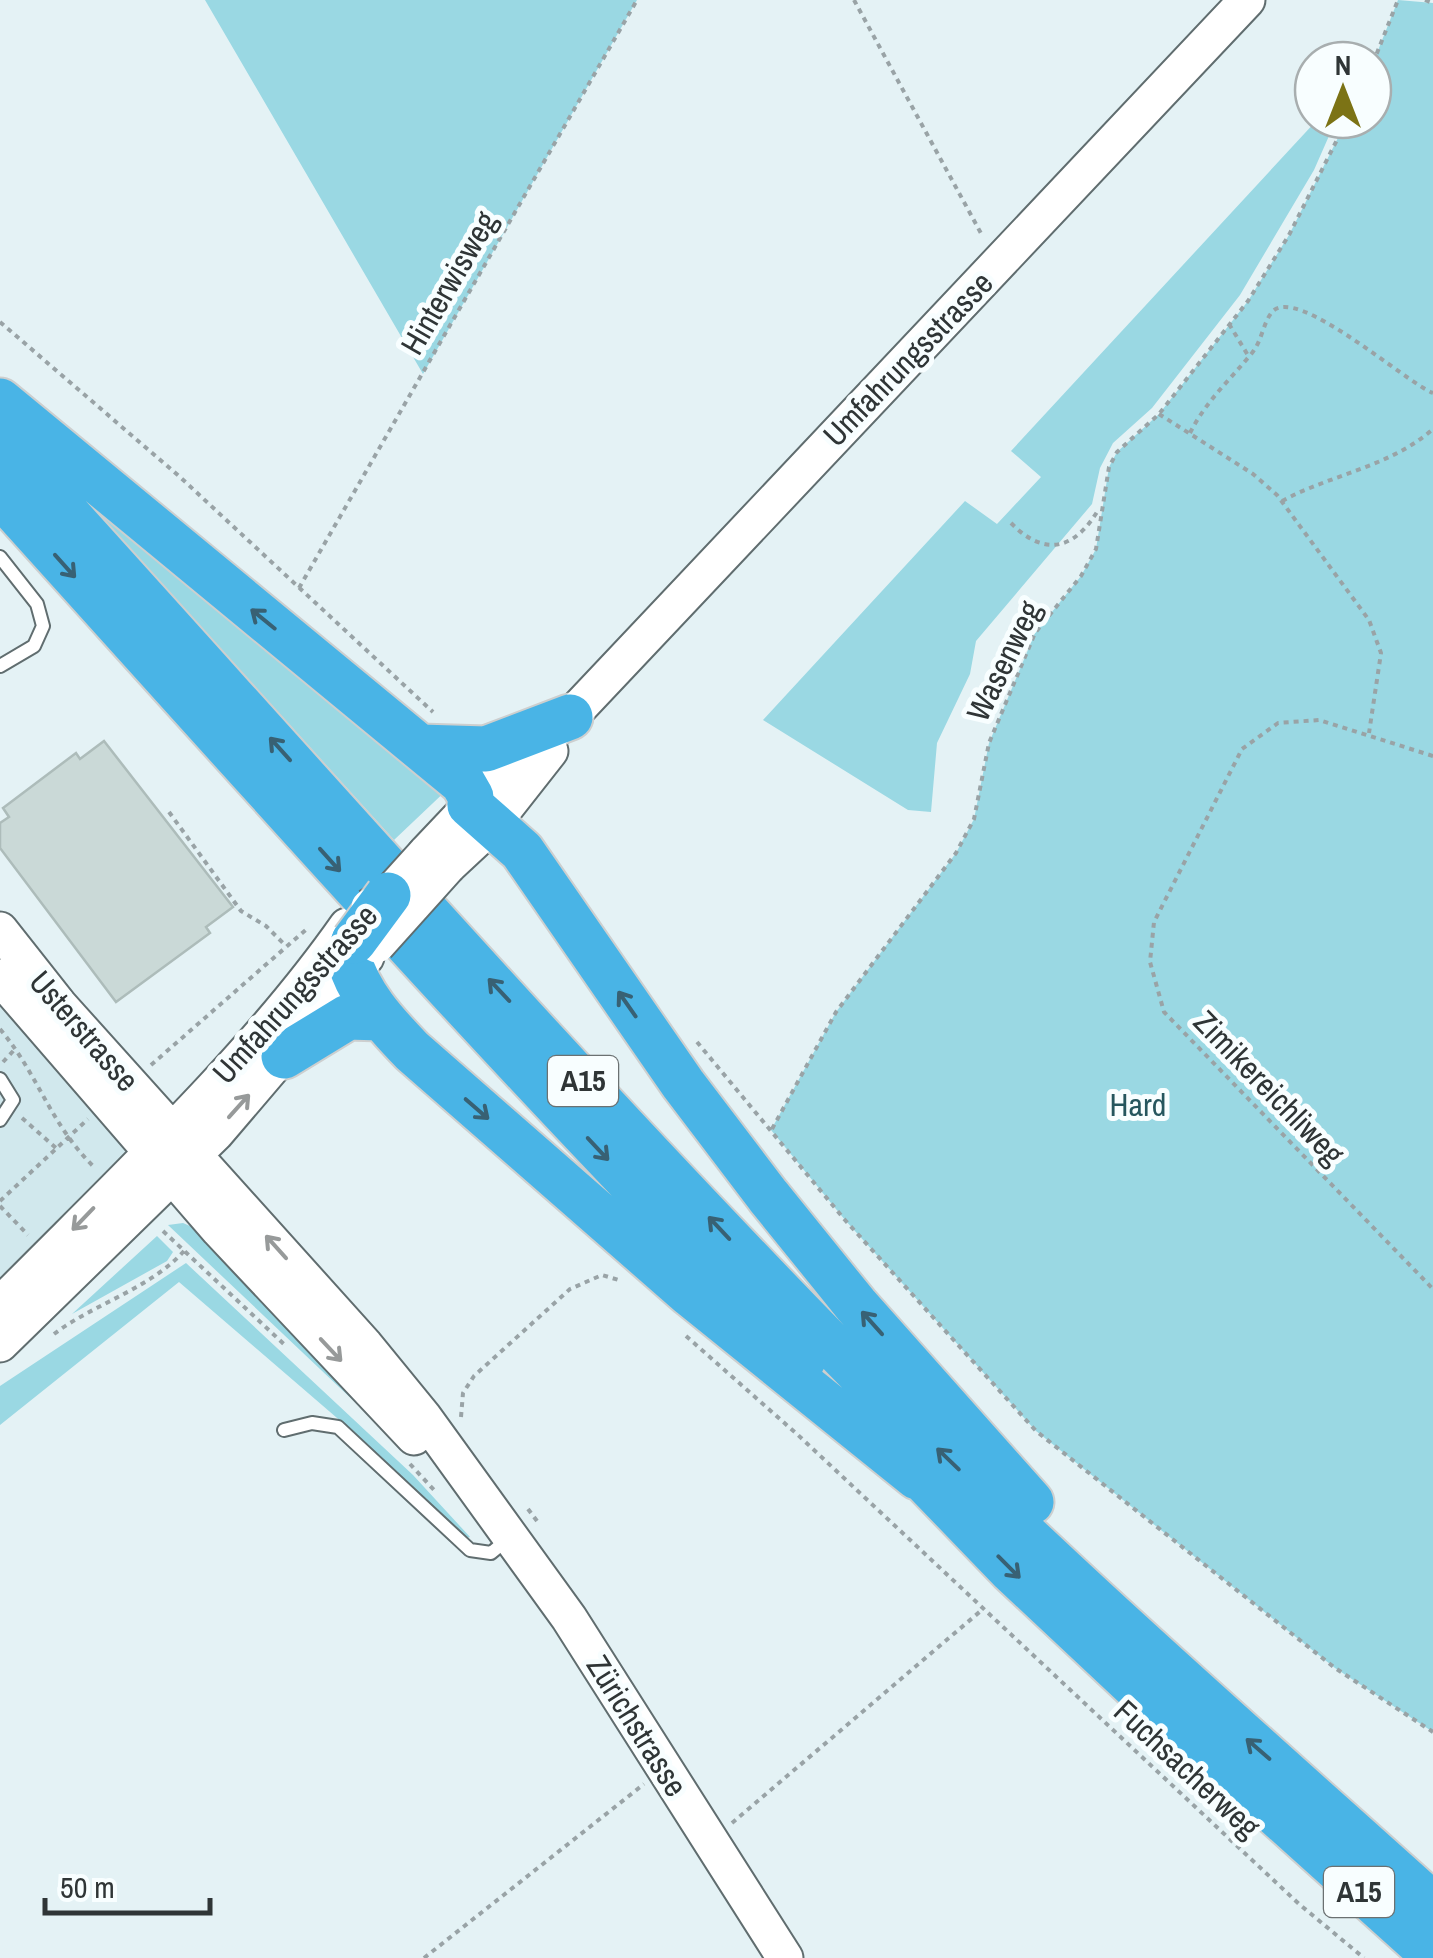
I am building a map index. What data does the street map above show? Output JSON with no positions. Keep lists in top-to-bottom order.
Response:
{
  "streets": {
    "highway": ["A15"],
    "main road": ["Umfahrungsstrasse", "Usterstrasse", "Zürichstrasse"],
    "path": [
      "Hinterwisweg",
      "Wasenweg",
      "Zimikereichliweg",
      "Fuchsacherweg"
    ]
  },
  "crossings": [
    ["Umfahrungsstrasse", "Usterstrasse"],
    ["Umfahrungsstrasse", "Zürichstrasse"],
    ["Usterstrasse", "Zürichstrasse"]
  ],
  "parks": ["Hard"],
  "scale_bar": "50 m",
  "north": "top"
}
